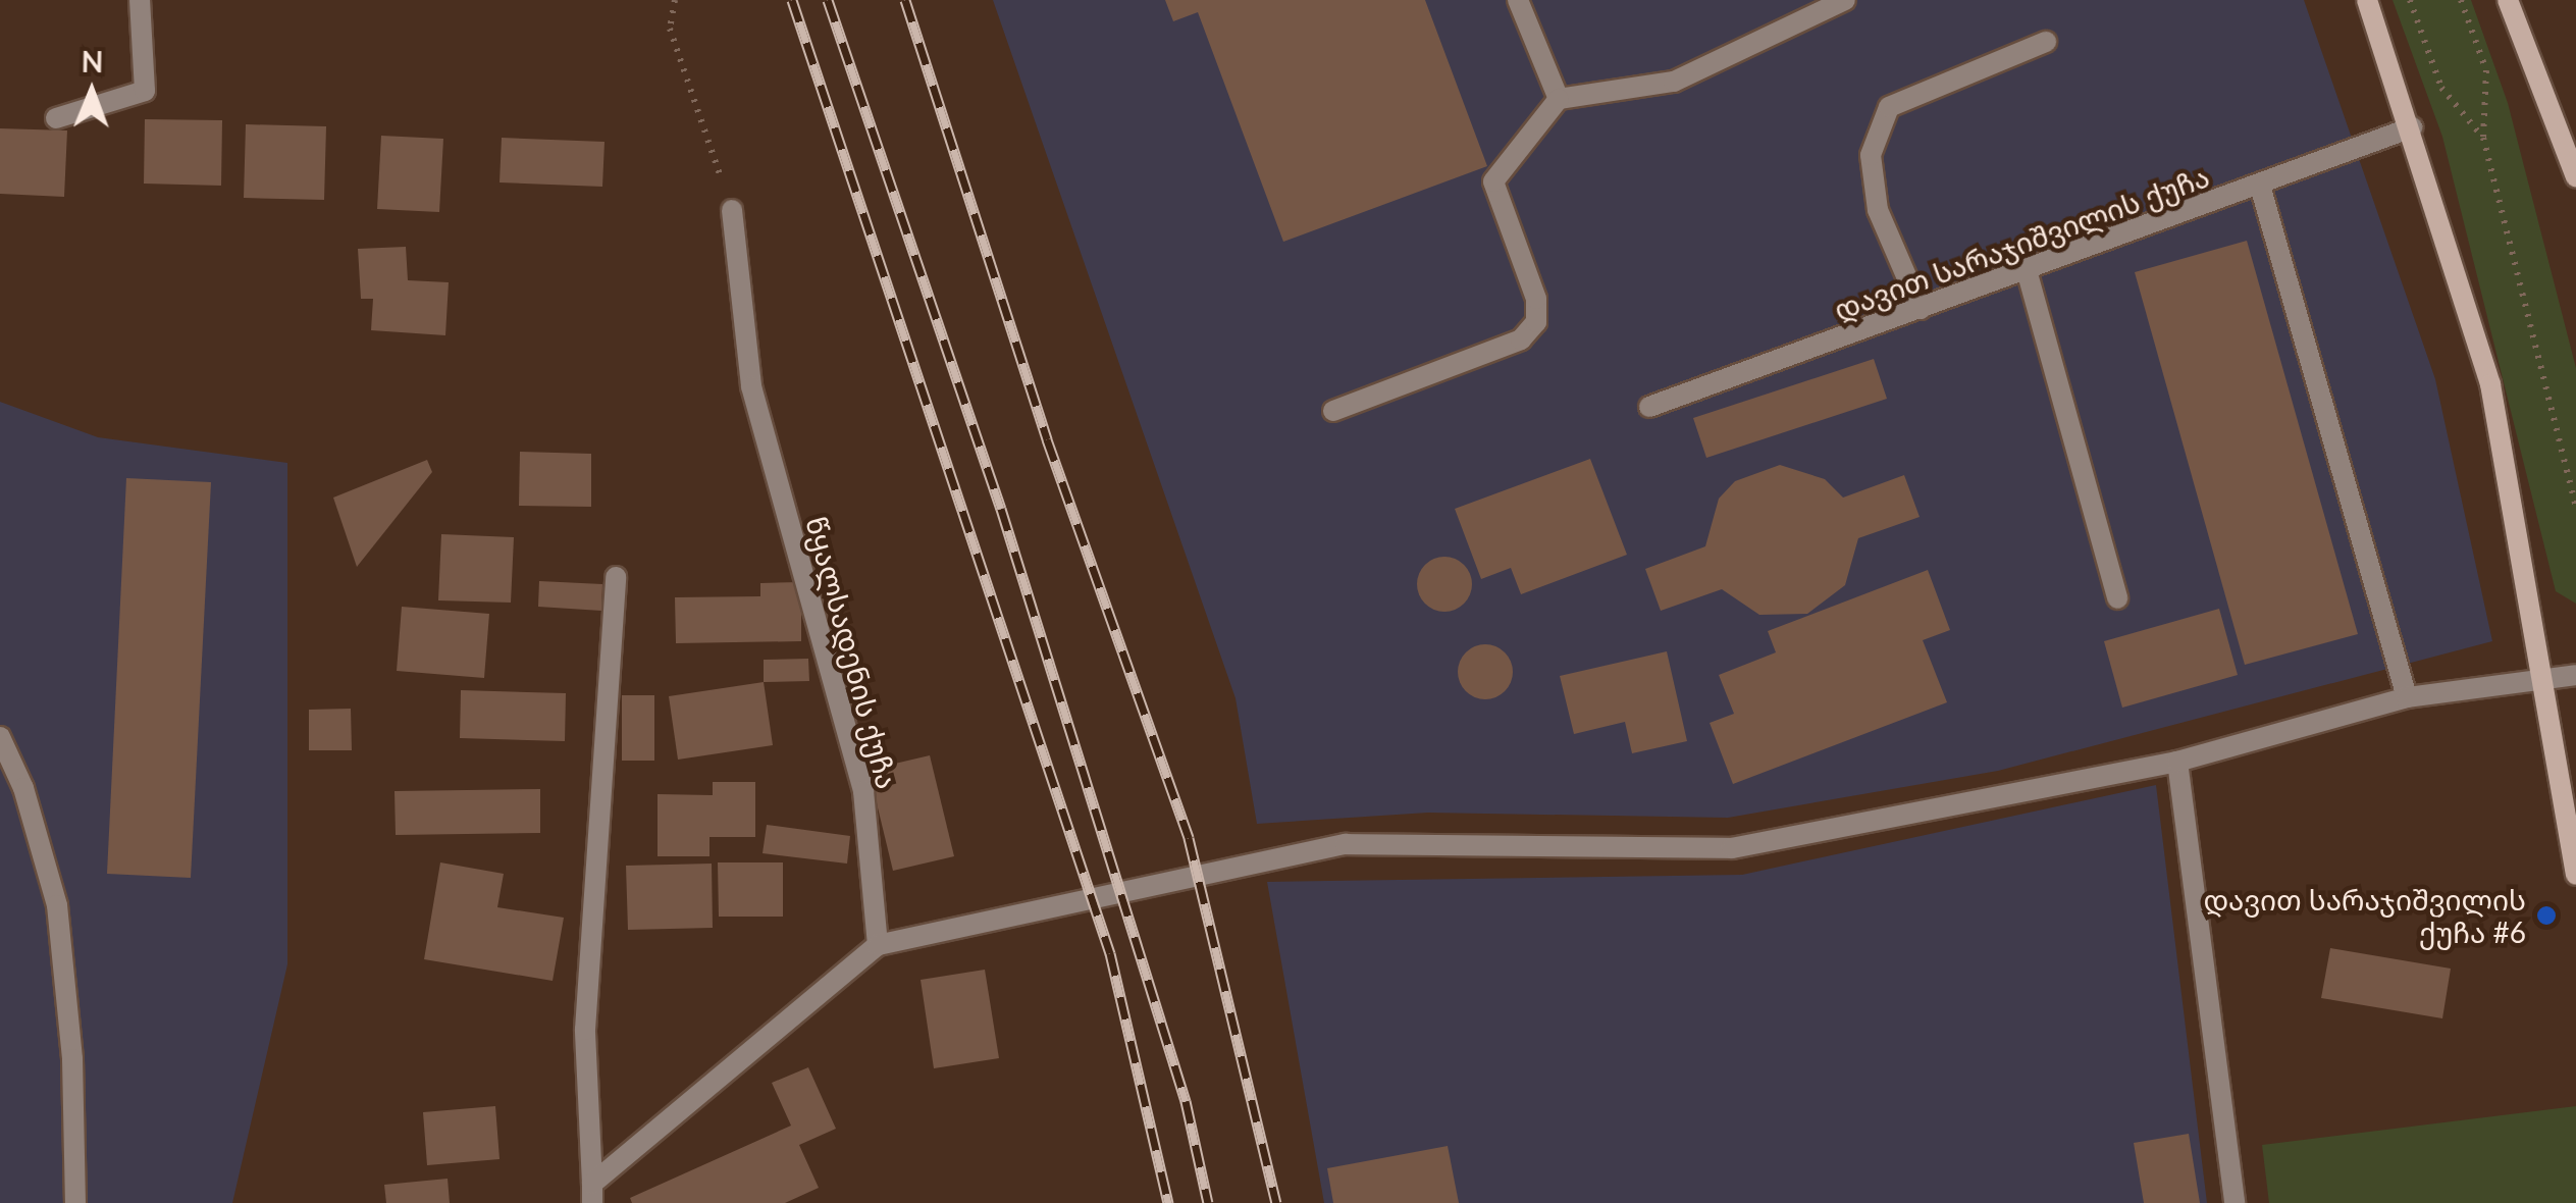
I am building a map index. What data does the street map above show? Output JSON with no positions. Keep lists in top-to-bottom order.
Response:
{
  "streets": {
    "street": ["დავით სარაჯიშვილის ქუჩა", "წყალსადენის ქუჩა"]
  },
  "places": ["დავით სარაჯიშვილის ქუჩა #6"],
  "north": "top"
}
